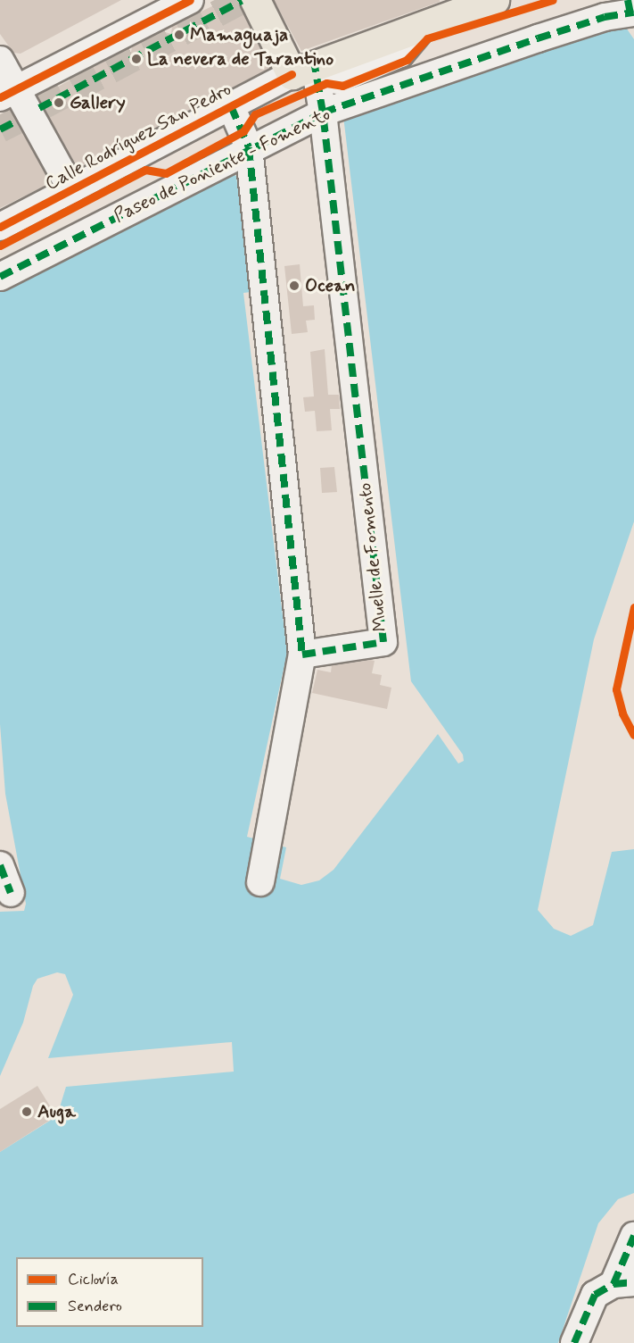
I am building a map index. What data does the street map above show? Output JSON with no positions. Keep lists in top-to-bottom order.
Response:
{
  "streets": {
    "main road": ["Calle Rodríguez San Pedro"],
    "street": ["Paseo de Poniente - Fomento", "Muelle de Fomento"]
  },
  "crossings": [
    ["Calle Rodríguez San Pedro", "Muelle de Fomento"],
    ["Paseo de Poniente - Fomento", "Muelle de Fomento"]
  ],
  "places": [
    "Mamaguaja",
    "La nevera de Tarantino",
    "Gallery",
    "Ocean",
    "Auga"
  ],
  "legend": ["Ciclovía", "Sendero"]
}
